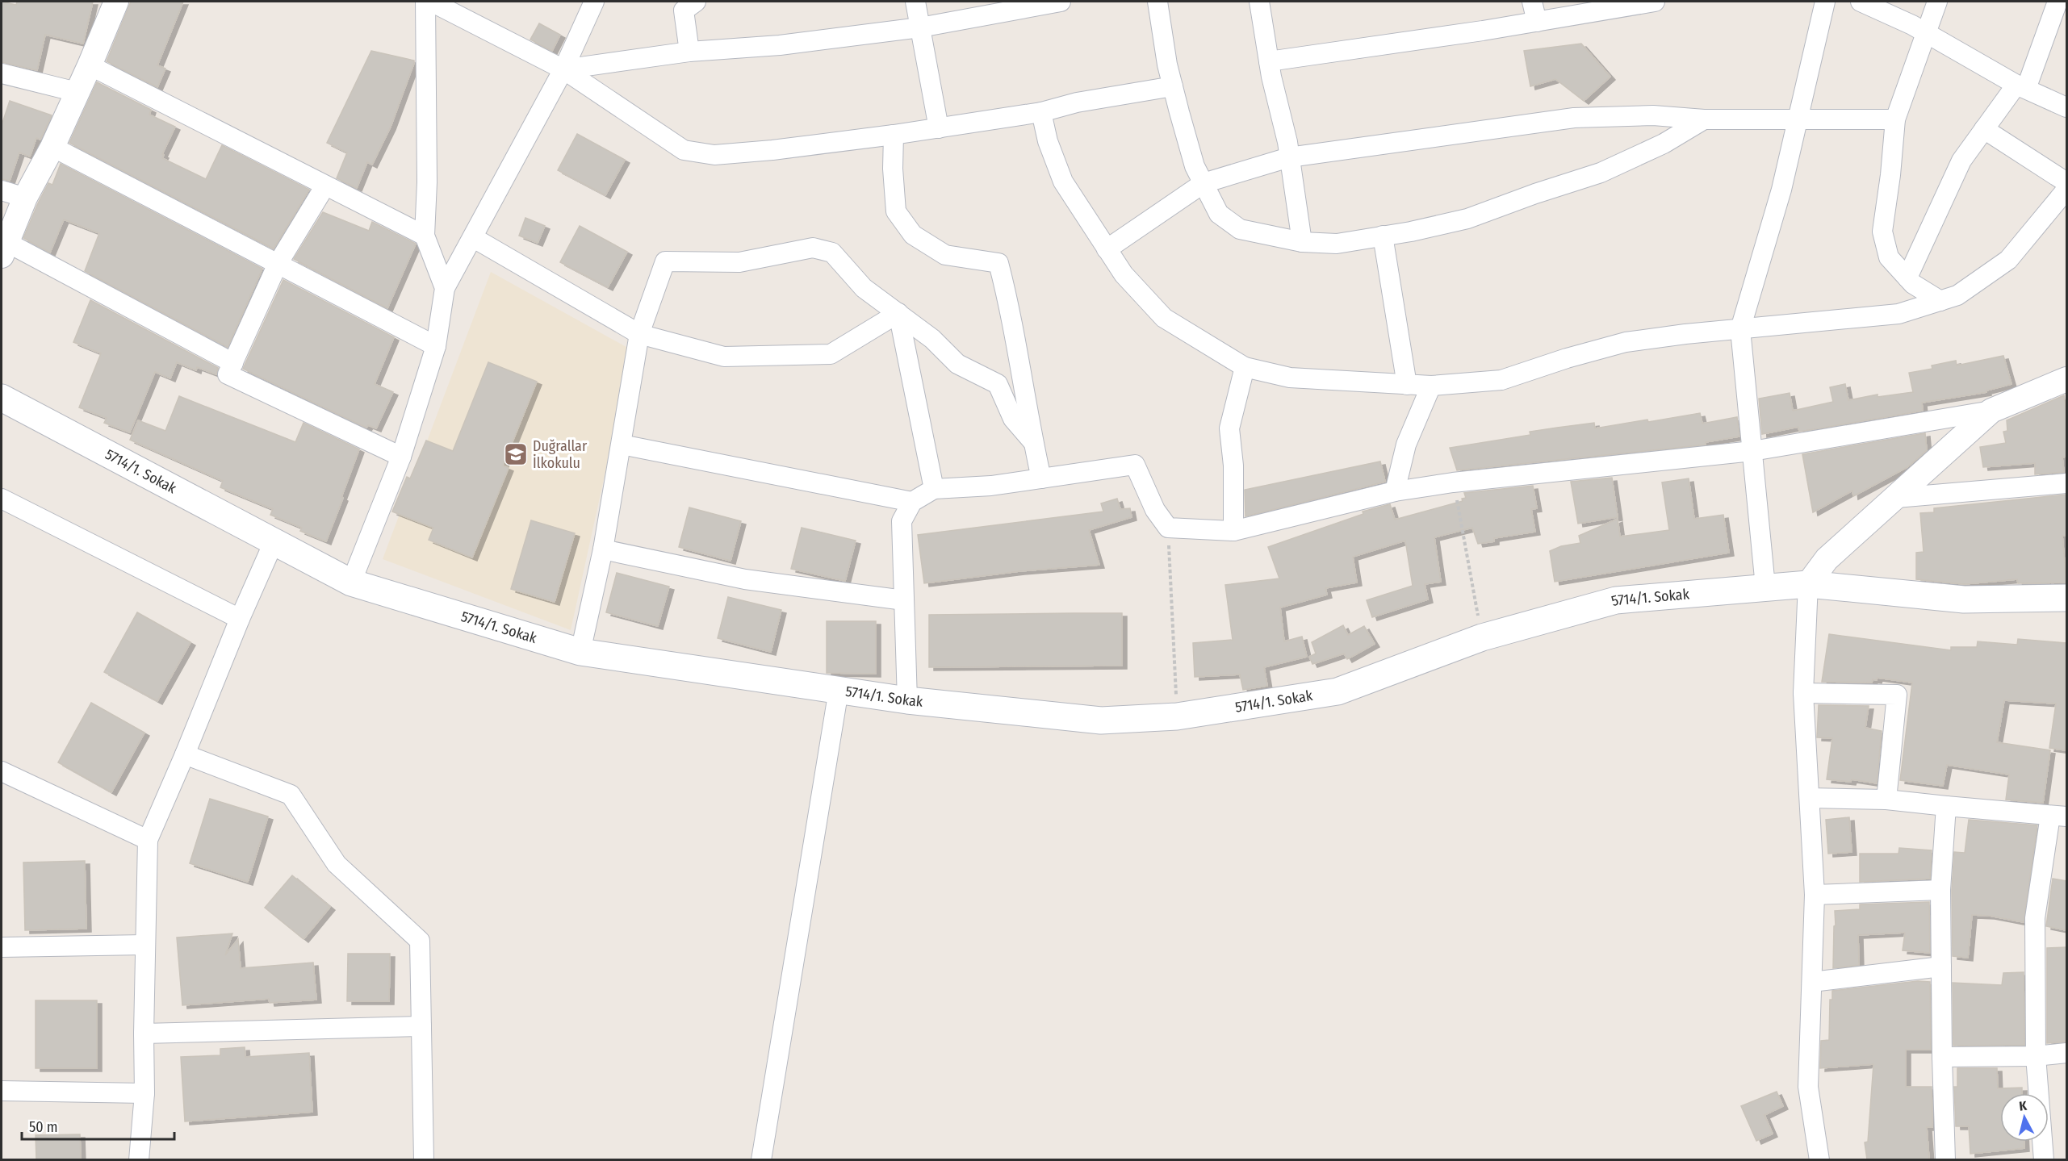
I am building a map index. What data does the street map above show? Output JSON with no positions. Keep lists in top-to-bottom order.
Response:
{
  "streets": {
    "main road": ["5714/1. Sokak"]
  },
  "places": {
    "school or university": ["Duğrallar İlkokulu"]
  },
  "scale_bar": "50 m",
  "north": "top"
}
